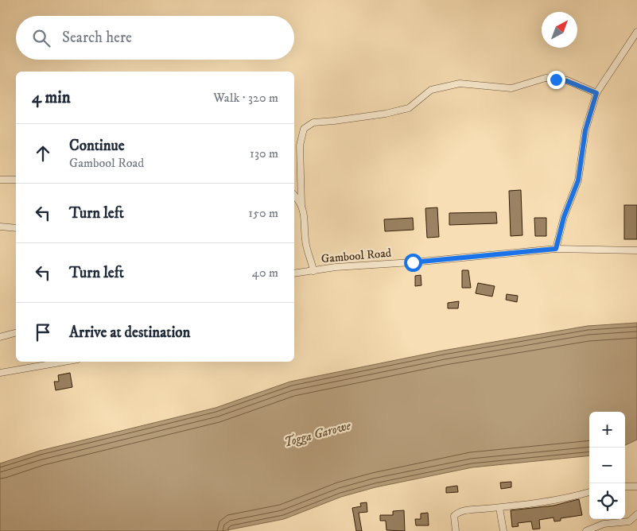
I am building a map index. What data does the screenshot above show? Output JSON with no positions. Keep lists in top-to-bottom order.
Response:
{
  "streets": {
    "street": ["Gambool Road"]
  },
  "water": ["Togga Garowe"],
  "north": "top right",
  "page": {
    "search": "Search here",
    "heading": ["4 min", "Walk · 320 m"],
    "list": [
      ["Continue", "Gambool Road", "130 m"],
      ["Turn left", "150 m"],
      ["Turn left", "40 m"],
      "Arrive at destination"
    ],
    "map_buttons": ["+", "−"]
  }
}
